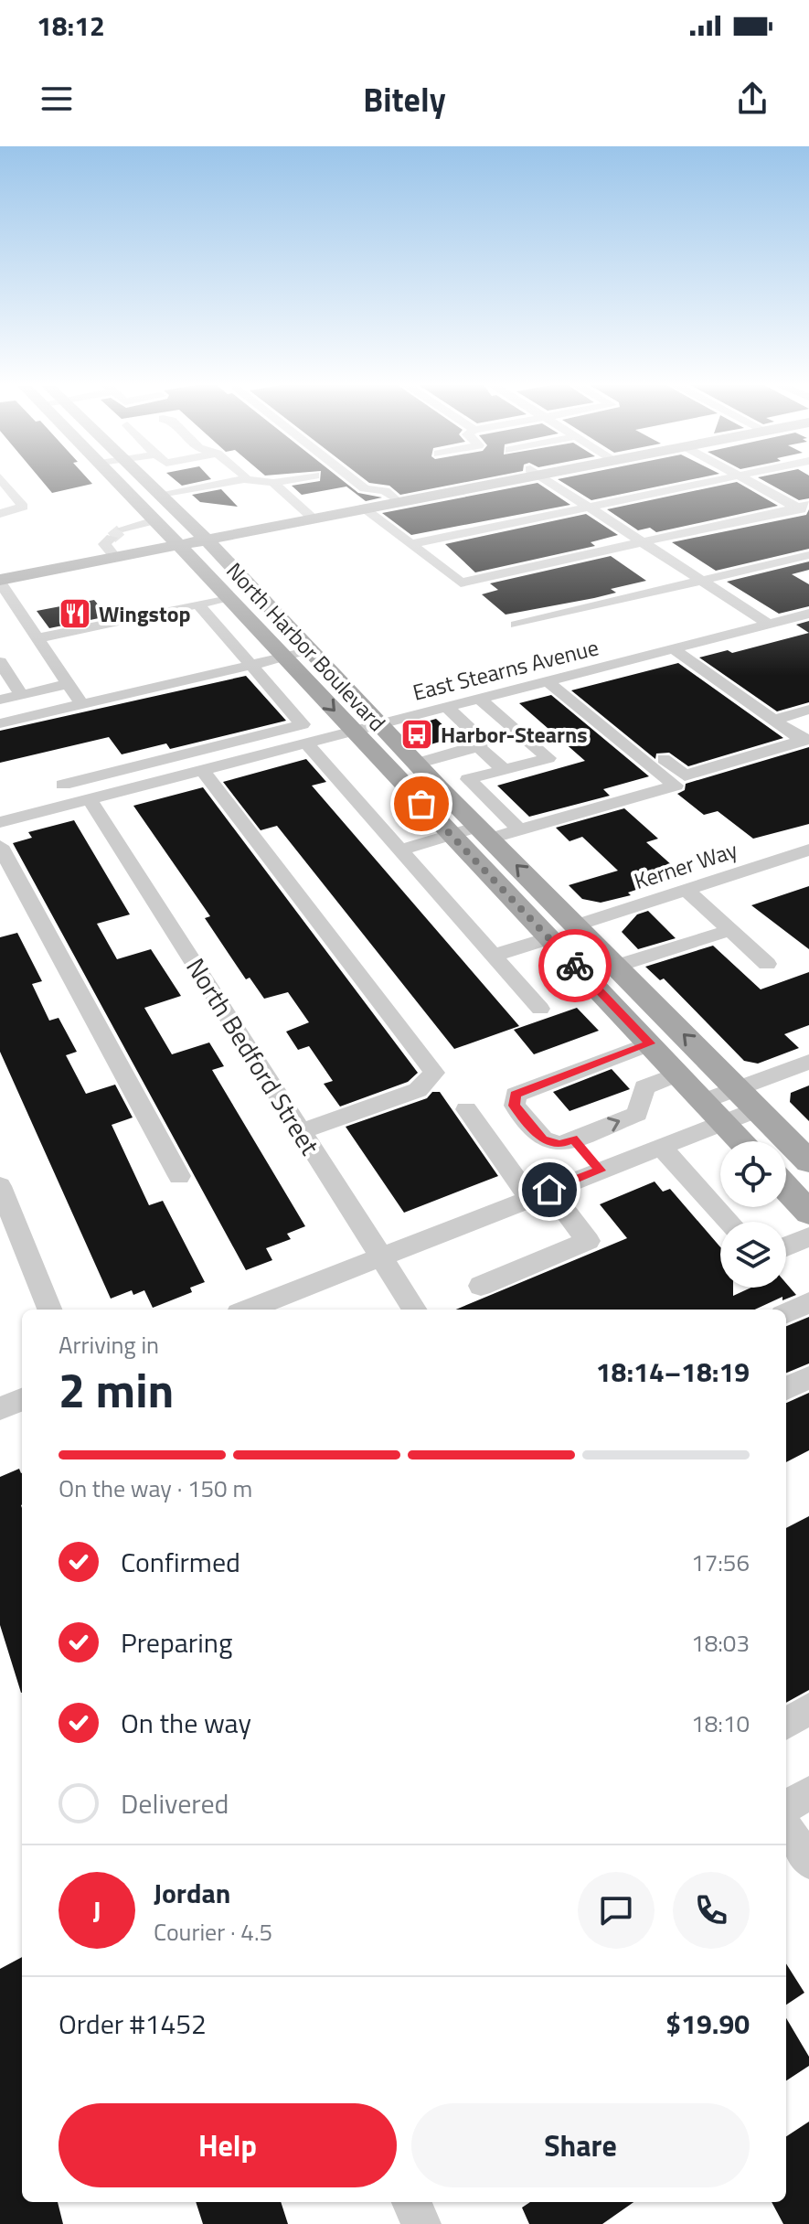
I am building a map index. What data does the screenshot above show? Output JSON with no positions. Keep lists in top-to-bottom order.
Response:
{
  "streets": {
    "main road": ["North Harbor Boulevard"],
    "street": ["East Stearns Avenue", "Kerner Way", "North Bedford Street"]
  },
  "crossings": [
    ["North Harbor Boulevard", "East Stearns Avenue"],
    ["North Harbor Boulevard", "Kerner Way"],
    ["East Stearns Avenue", "North Bedford Street"]
  ],
  "places": {
    "restaurant": ["Wingstop"],
    "bus stop": ["Harbor-Stearns"]
  },
  "page": {
    "status": "18:12",
    "header": "Bitely",
    "heading": ["2 min", "Arriving in", "18:14–18:19"],
    "panel": [
      "Jordan",
      "Courier · 4.5",
      "Order #1452",
      "$19.90"
    ],
    "bar": "On the way · 150 m",
    "list": [
      ["Confirmed", "17:56"],
      ["Preparing", "18:03"],
      ["On the way", "18:10"],
      "Delivered"
    ],
    "round": "J",
    "buttons": ["Help", "Share"]
  }
}
